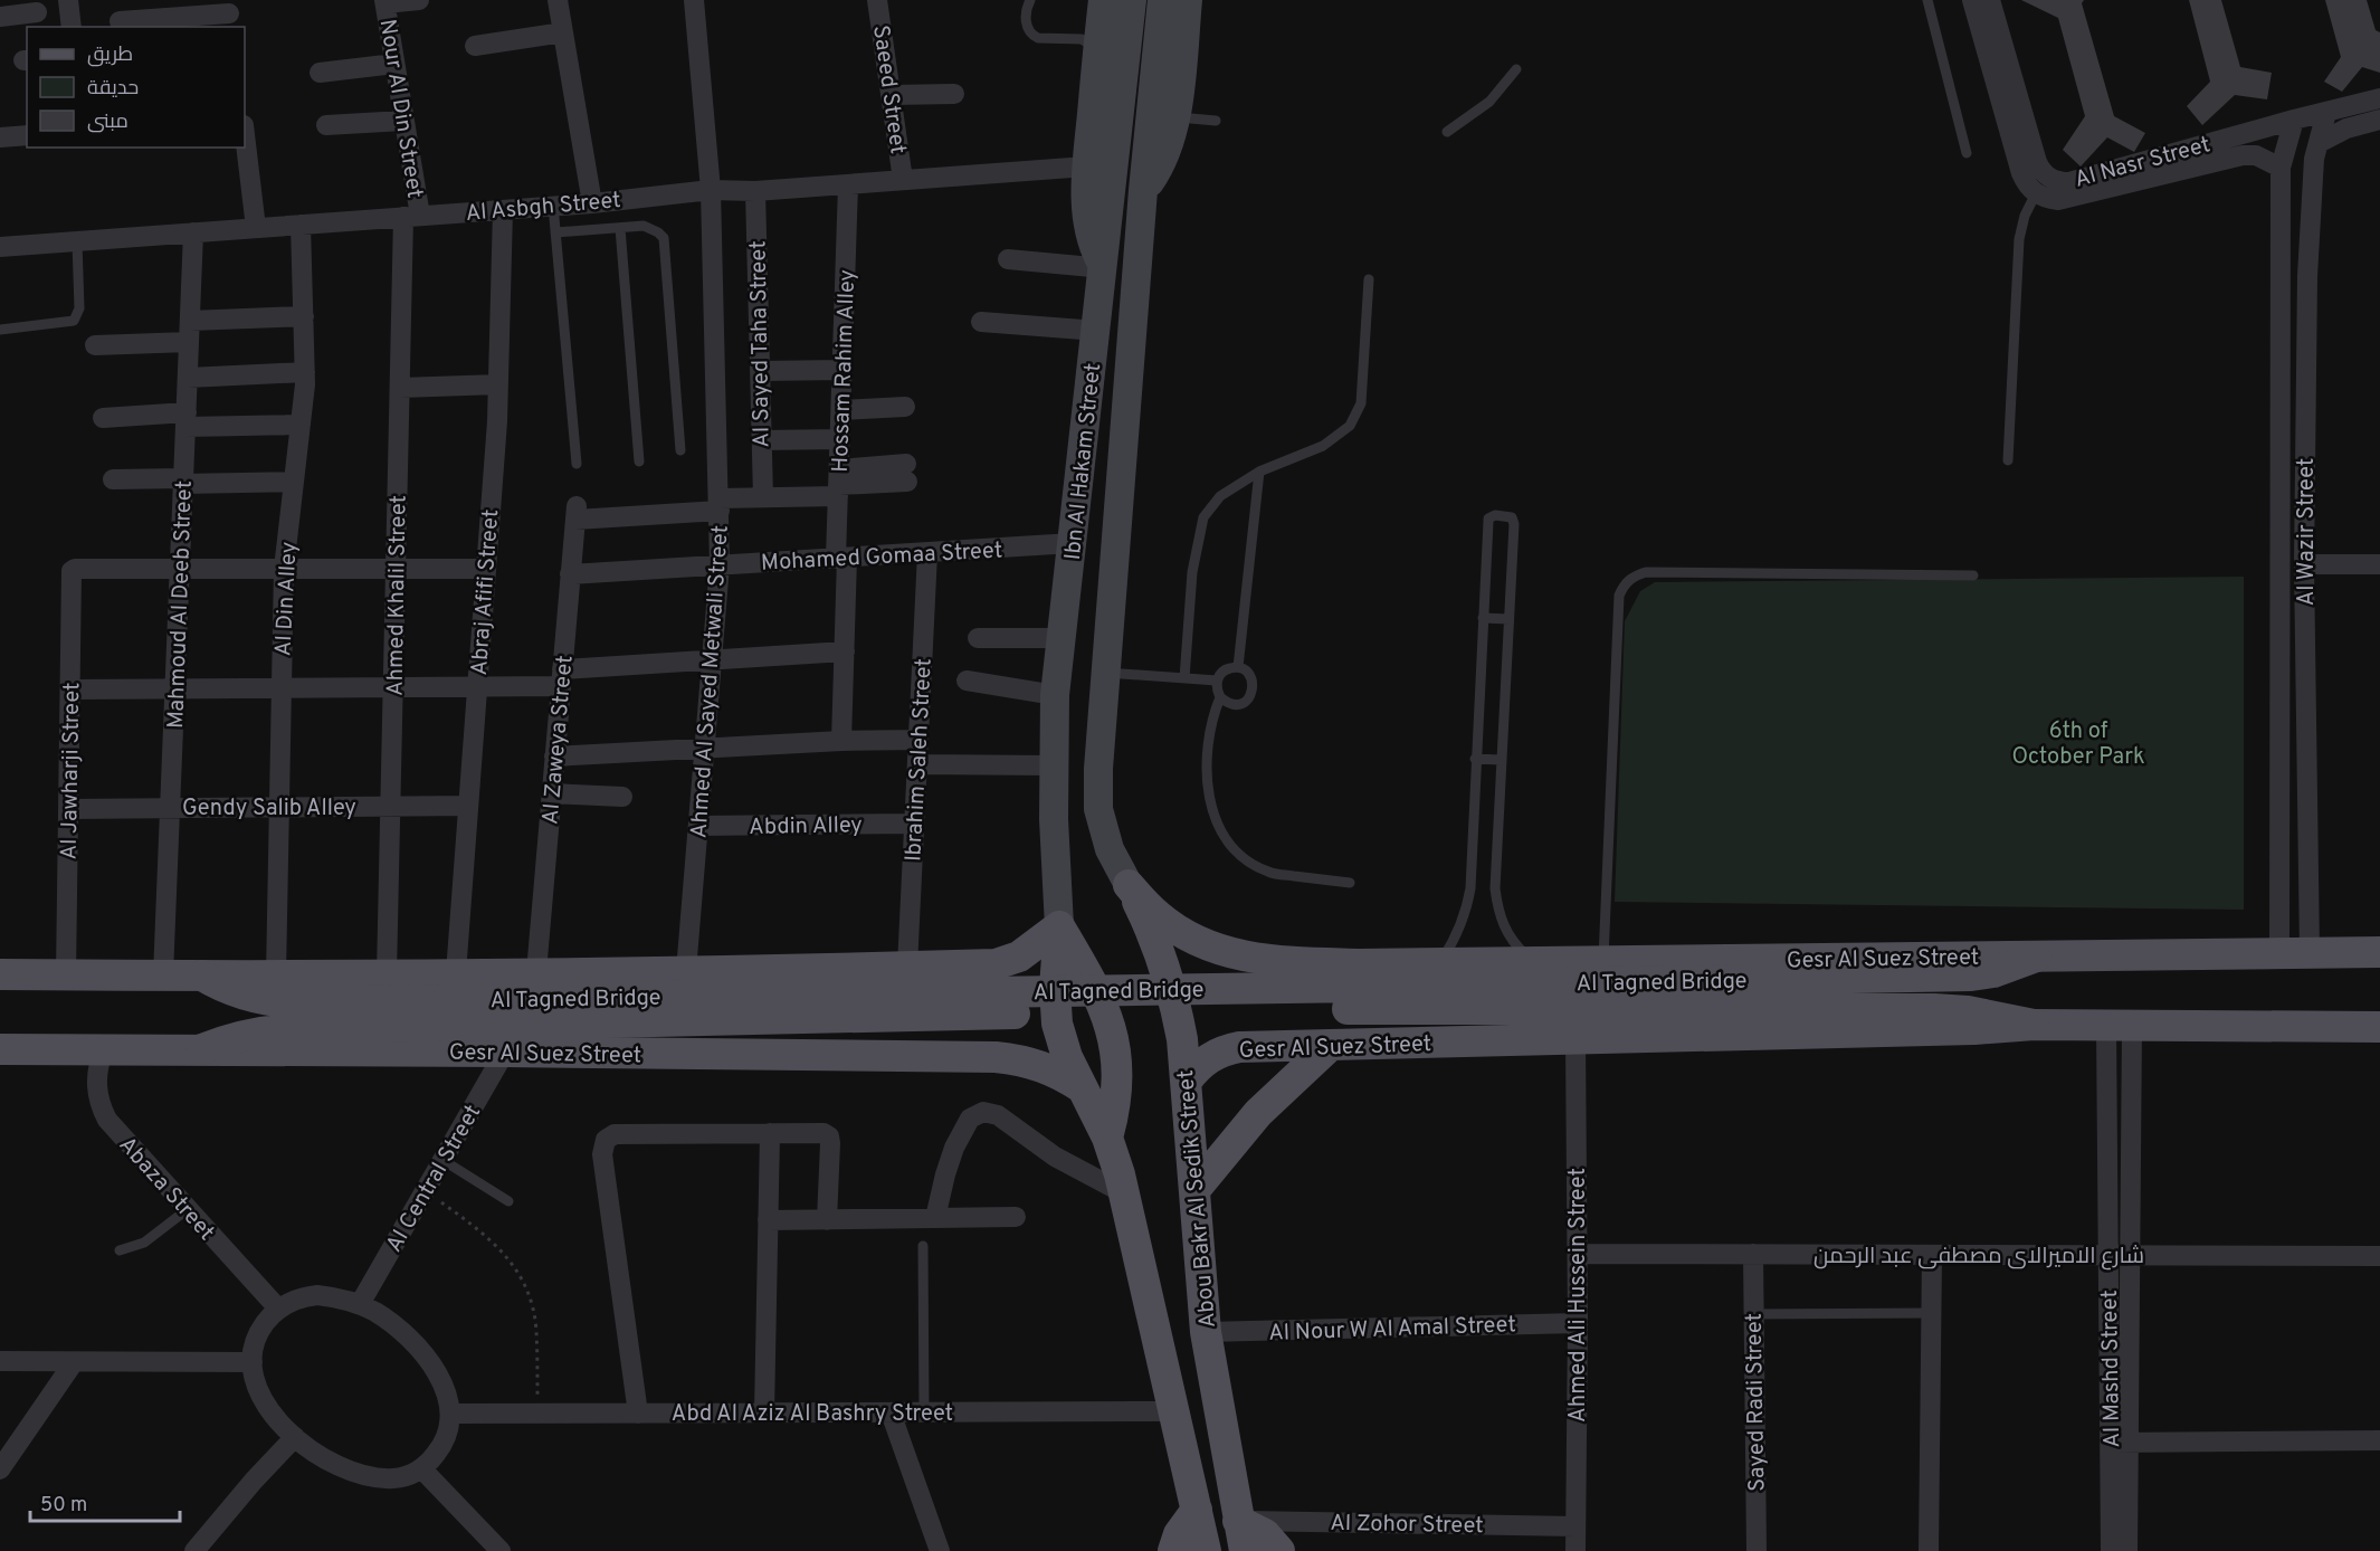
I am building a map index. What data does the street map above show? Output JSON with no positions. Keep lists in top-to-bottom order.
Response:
{
  "streets": {
    "main road": [
      "Ibn Al Hakam Street",
      "Gesr Al Suez Street",
      "Al Tagned Bridge",
      "Abou Bakr Al Sedik Street"
    ],
    "street": [
      "Saeed Street",
      "Nour Al Din Street",
      "Al Nasr Street",
      "Al Asbgh Street",
      "Al Sayed Taha Street",
      "Hossam Rahim Alley",
      "Al Wazir Street",
      "Mohamed Gomaa Street",
      "Abraj Afifi Street",
      "Ahmed Khalil Street",
      "Al Din Alley",
      "Mahmoud Al Deeb Street",
      "Ahmed Al Sayed Metwali Street",
      "Al Zaweya Street",
      "Ibrahim Saleh Street",
      "Al Jawharji Street",
      "Gendy Salib Alley",
      "Abdin Alley",
      "Al Central Street",
      "Abaza Street",
      "شارع الاميرالاى مصطفى عبد الرحمن",
      "Ahmed Ali Hussein Street",
      "Al Nour W Al Amal Street",
      "Al Mashd Street",
      "Sayed Radi Street",
      "Abd Al Aziz Al Bashry Street",
      "Al Zohor Street"
    ]
  },
  "crossings": [
    ["Saeed Street", "Al Asbgh Street"],
    ["Nour Al Din Street", "Al Asbgh Street"],
    ["Nour Al Din Street", "Ahmed Khalil Street"],
    ["Al Nasr Street", "Al Wazir Street"],
    ["Al Asbgh Street", "Al Sayed Taha Street"],
    ["Al Asbgh Street", "Hossam Rahim Alley"],
    ["Al Asbgh Street", "Ibn Al Hakam Street"],
    ["Al Asbgh Street", "Abraj Afifi Street"],
    ["Al Asbgh Street", "Ahmed Khalil Street"],
    ["Al Asbgh Street", "Al Din Alley"],
    ["Al Asbgh Street", "Mahmoud Al Deeb Street"],
    ["Al Asbgh Street", "Ahmed Al Sayed Metwali Street"],
    ["Hossam Rahim Alley", "Mohamed Gomaa Street"],
    ["Ibn Al Hakam Street", "Mohamed Gomaa Street"],
    ["Ibn Al Hakam Street", "Gesr Al Suez Street"],
    ["Ibn Al Hakam Street", "Abou Bakr Al Sedik Street"],
    ["Al Wazir Street", "Gesr Al Suez Street"],
    ["Mohamed Gomaa Street", "Ahmed Al Sayed Metwali Street"],
    ["Mohamed Gomaa Street", "Al Zaweya Street"],
    ["Mohamed Gomaa Street", "Ibrahim Saleh Street"],
    ["Abraj Afifi Street", "Gendy Salib Alley"],
    ["Ahmed Khalil Street", "Gendy Salib Alley"],
    ["Al Din Alley", "Gendy Salib Alley"],
    ["Mahmoud Al Deeb Street", "Al Jawharji Street"],
    ["Mahmoud Al Deeb Street", "Gendy Salib Alley"],
    ["Ahmed Al Sayed Metwali Street", "Al Zaweya Street"],
    ["Ahmed Al Sayed Metwali Street", "Abdin Alley"],
    ["Ibrahim Saleh Street", "Abdin Alley"],
    ["Al Jawharji Street", "Gendy Salib Alley"],
    ["Gesr Al Suez Street", "Al Tagned Bridge"],
    ["Gesr Al Suez Street", "Al Central Street"],
    ["Gesr Al Suez Street", "Abaza Street"],
    ["Gesr Al Suez Street", "Abou Bakr Al Sedik Street"],
    ["Gesr Al Suez Street", "Ahmed Ali Hussein Street"],
    ["Gesr Al Suez Street", "Al Mashd Street"],
    ["Al Central Street", "Abaza Street"],
    ["Al Central Street", "Abd Al Aziz Al Bashry Street"],
    ["Abaza Street", "Abd Al Aziz Al Bashry Street"],
    ["Abou Bakr Al Sedik Street", "Al Nour W Al Amal Street"],
    ["Abou Bakr Al Sedik Street", "Al Zohor Street"],
    ["شارع الاميرالاى مصطفى عبد الرحمن", "Ahmed Ali Hussein Street"],
    ["شارع الاميرالاى مصطفى عبد الرحمن", "Al Mashd Street"],
    ["شارع الاميرالاى مصطفى عبد الرحمن", "Sayed Radi Street"],
    ["Ahmed Ali Hussein Street", "Al Nour W Al Amal Street"],
    ["Ahmed Ali Hussein Street", "Al Zohor Street"]
  ],
  "parks": ["6th of October Park"],
  "legend": ["طريق", "حديقة", "مبنى"],
  "scale_bar": "50 m"
}
